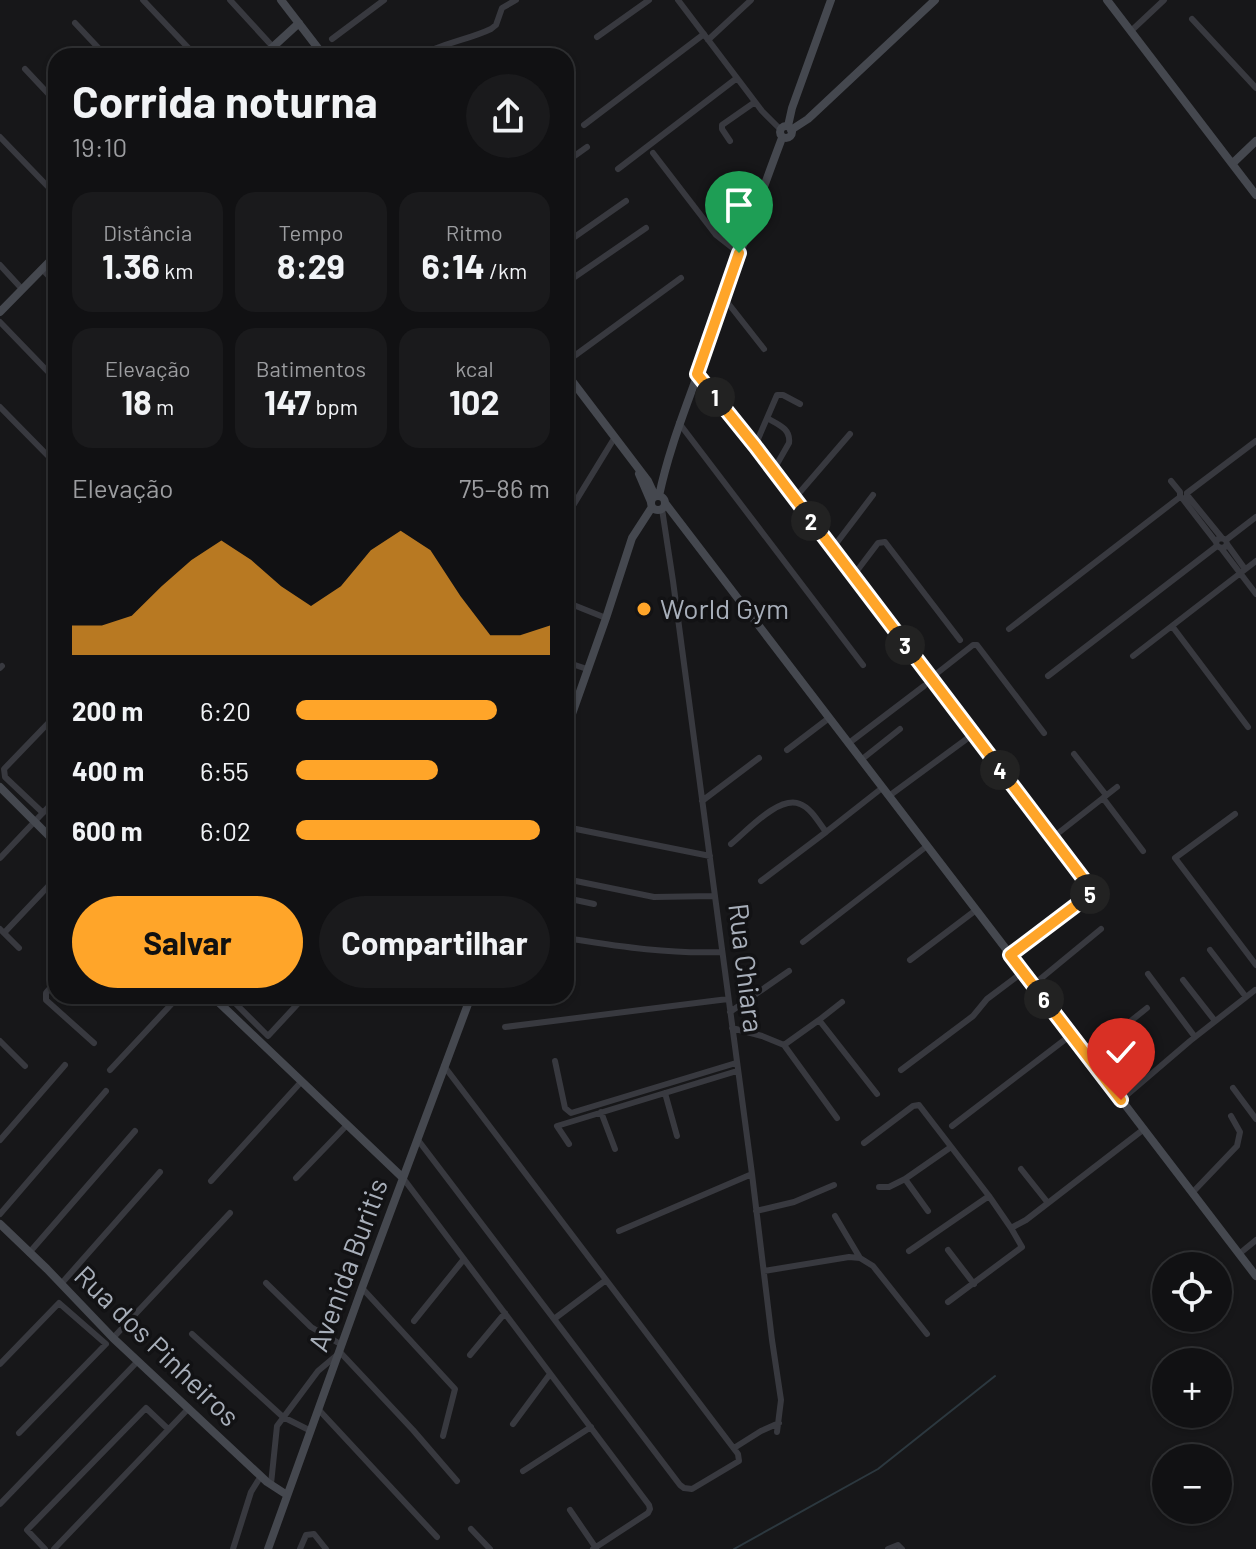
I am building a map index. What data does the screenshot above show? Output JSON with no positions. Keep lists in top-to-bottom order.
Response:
{
  "streets": {
    "street": ["Rua Chiara", "Avenida Buritis", "Rua dos Pinheiros"]
  },
  "crossings": [
    ["Avenida Buritis", "Rua dos Pinheiros"]
  ],
  "places": ["World Gym"],
  "page": {
    "heading": ["Corrida noturna", "19:10"],
    "stats": [
      ["Distância", "1.36 km"],
      ["Tempo", "8:29"],
      ["Ritmo", "6:14 /km"],
      ["Elevação", "18 m"],
      ["Batimentos", "147 bpm"],
      ["kcal", "102"]
    ],
    "pins": [
      "1",
      "2",
      "3",
      "4",
      "5",
      "6"
    ],
    "chart": ["Elevação", "75–86 m"],
    "list": [
      {
        "name": "200 m",
        "note": "6:20"
      },
      {
        "name": "400 m",
        "note": "6:55"
      },
      {
        "name": "600 m",
        "note": "6:02"
      }
    ],
    "buttons": ["Salvar", "Compartilhar"],
    "map_buttons": ["+", "−"]
  }
}
